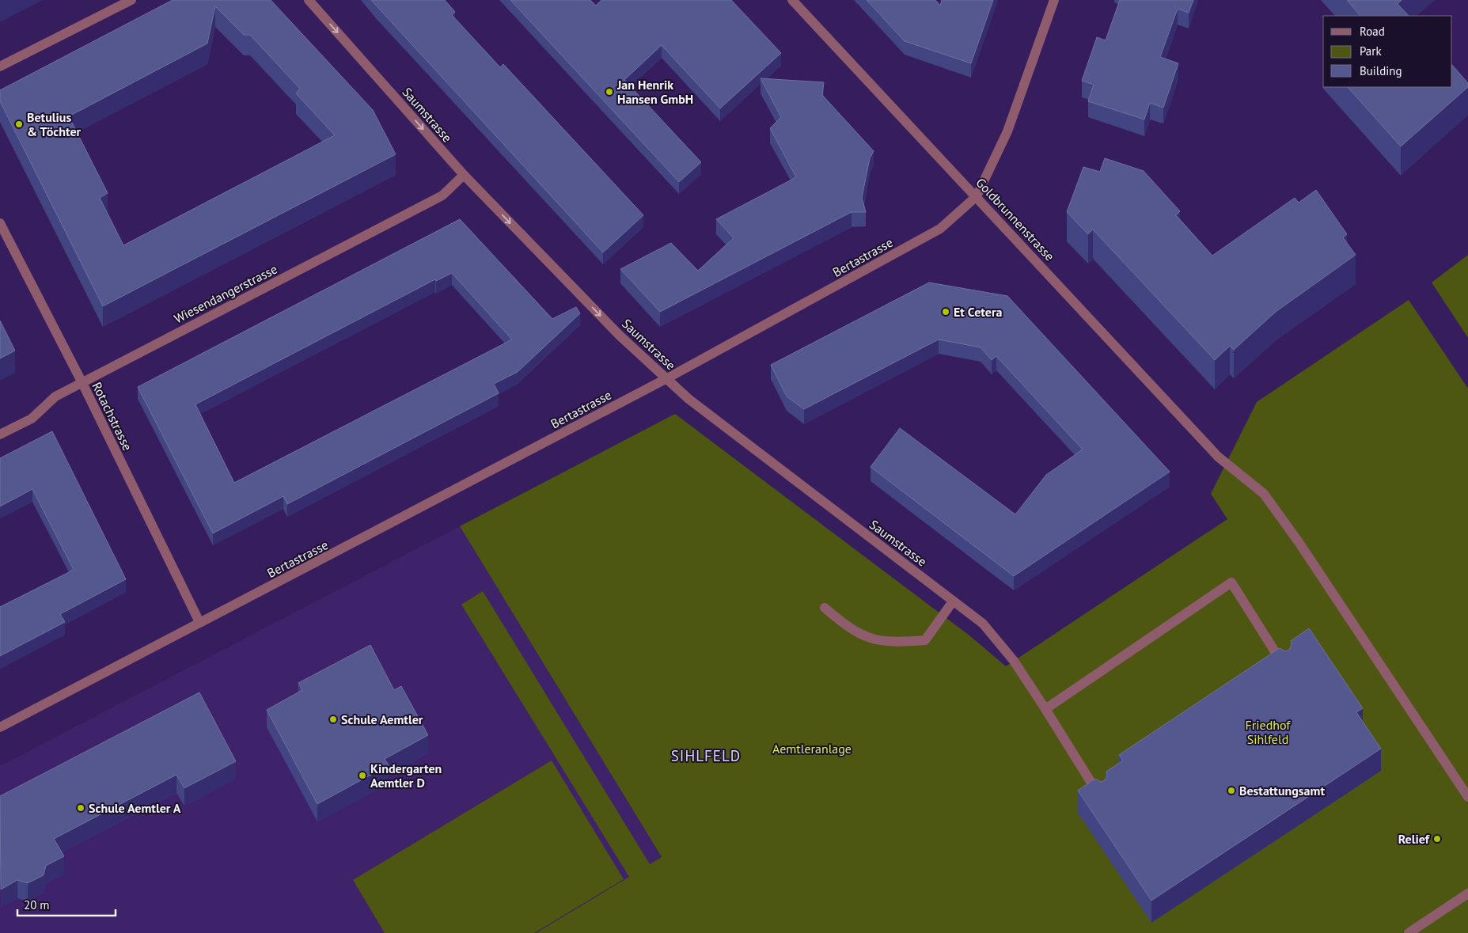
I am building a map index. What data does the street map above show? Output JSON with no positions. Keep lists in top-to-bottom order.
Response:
{
  "streets": {
    "street": [
      "Saumstrasse",
      "Goldbrunnenstrasse",
      "Bertastrasse",
      "Wiesendangerstrasse",
      "Rotachstrasse"
    ]
  },
  "crossings": [
    ["Saumstrasse", "Bertastrasse"],
    ["Saumstrasse", "Wiesendangerstrasse"],
    ["Goldbrunnenstrasse", "Bertastrasse"],
    ["Bertastrasse", "Rotachstrasse"],
    ["Wiesendangerstrasse", "Rotachstrasse"]
  ],
  "one_way": ["Saumstrasse"],
  "districts": ["SIHLFELD"],
  "parks": ["Friedhof Sihlfeld", "Aemtleranlage"],
  "places": [
    "Jan Henrik Hansen GmbH",
    "Betulius & Töchter",
    "Et Cetera",
    "Schule Aemtler",
    "Kindergarten Aemtler D",
    "Bestattungsamt",
    "Schule Aemtler A",
    "Relief"
  ],
  "legend": ["Road", "Park", "Building"],
  "scale_bar": "20 m"
}
